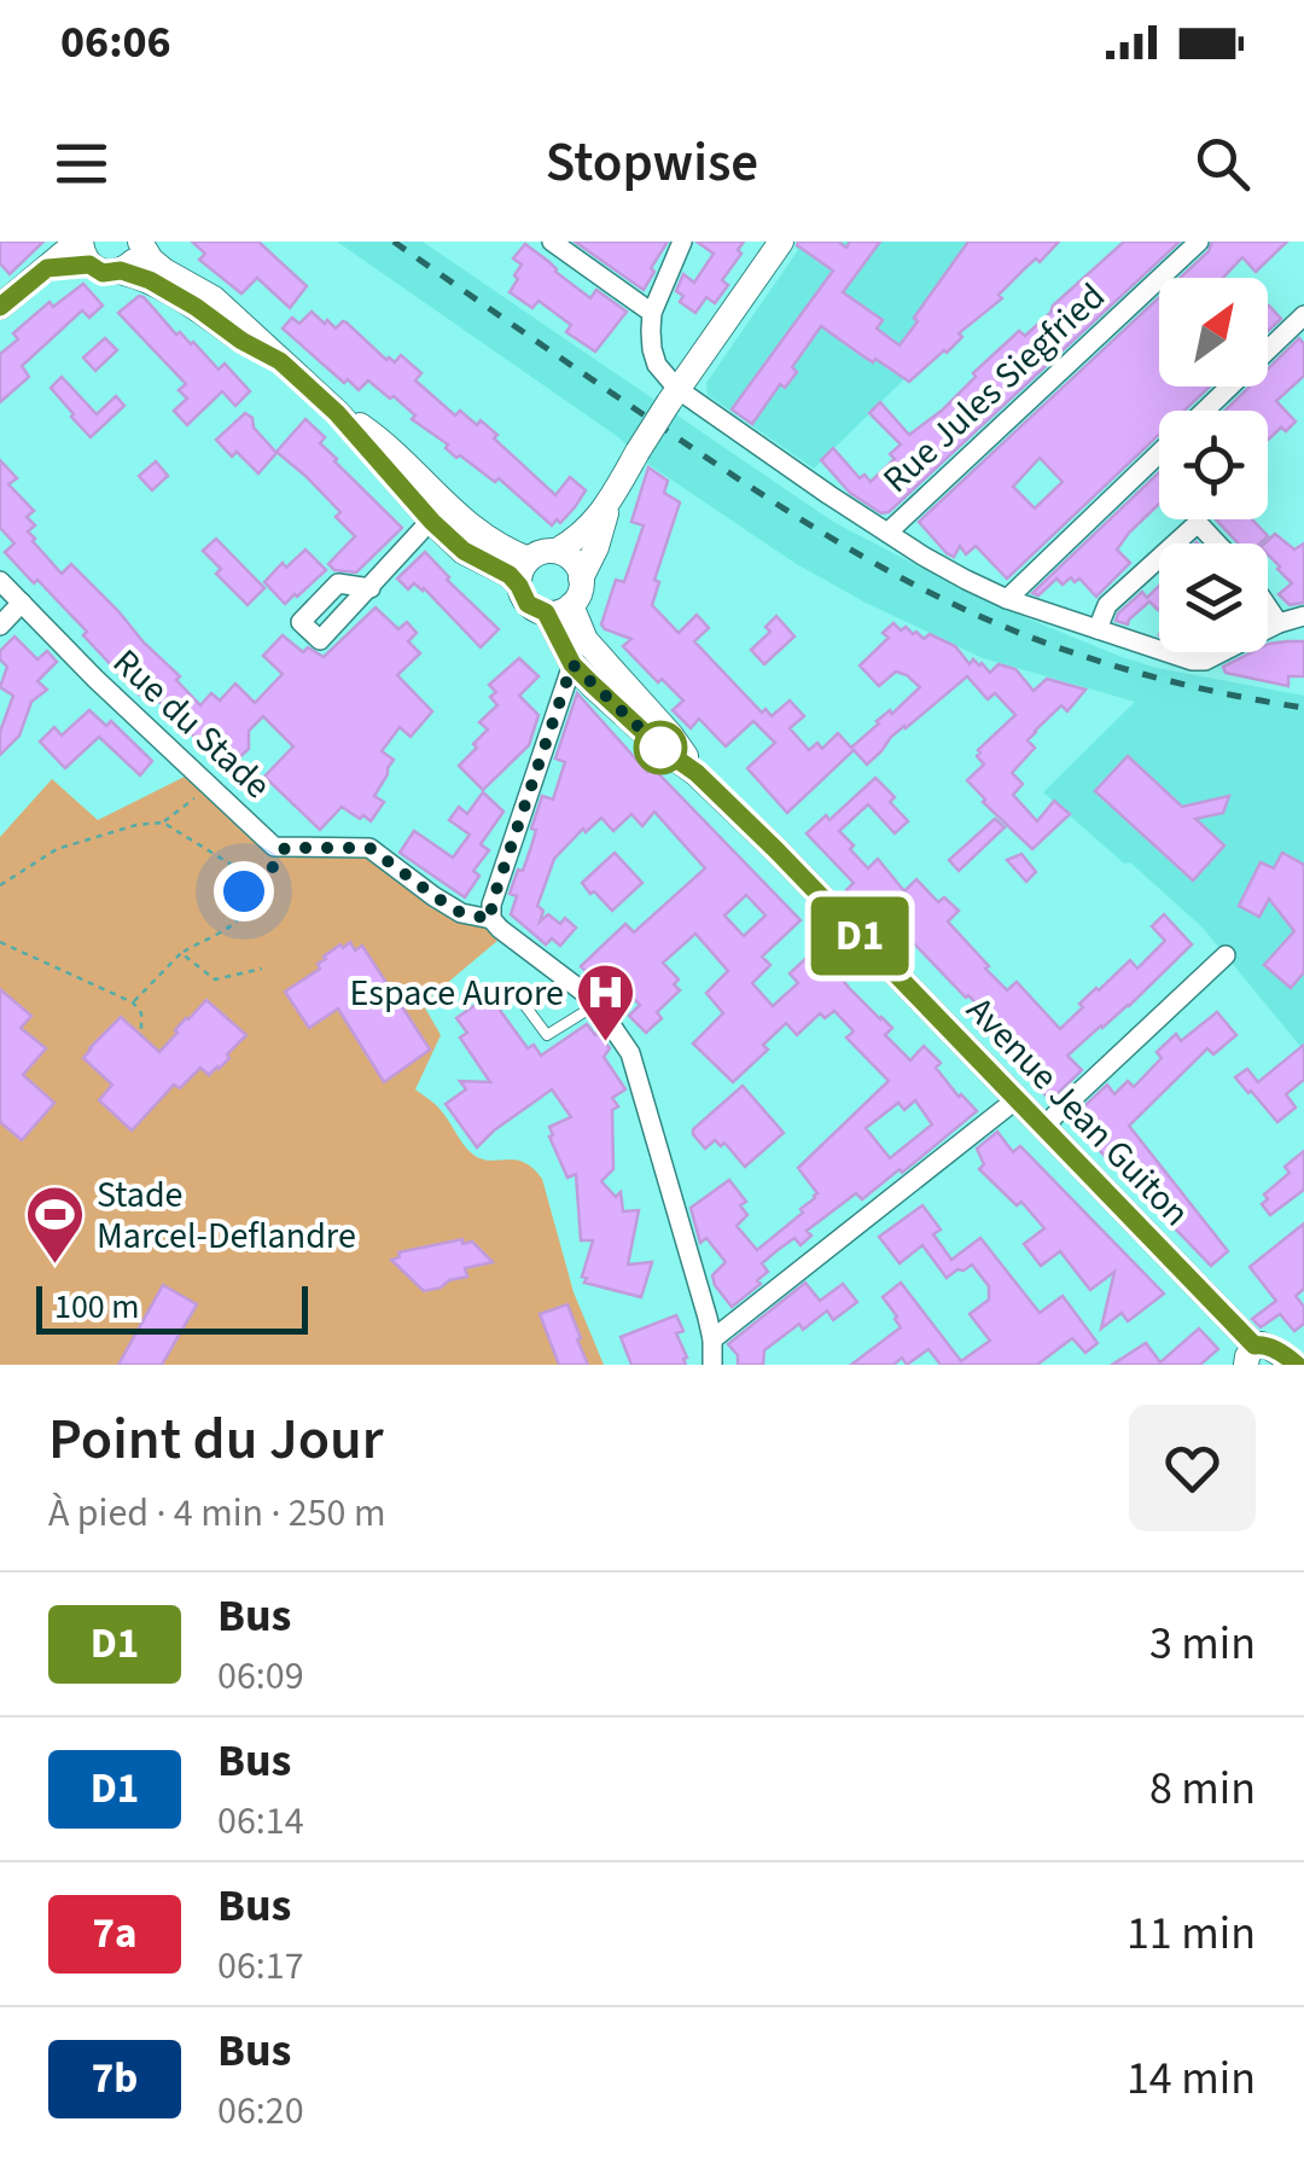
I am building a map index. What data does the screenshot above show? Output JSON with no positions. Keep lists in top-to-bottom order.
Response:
{
  "streets": {
    "main road": ["Avenue Jean Guiton"],
    "street": ["Rue Jules Siegfried", "Rue du Stade"]
  },
  "places": {
    "hospital": ["Espace Aurore"],
    "sports": ["Stade Marcel-Deflandre"]
  },
  "lines": ["bus line D1"],
  "scale_bar": "100 m",
  "north": "top right",
  "page": {
    "status": "06:06",
    "header": "Stopwise",
    "on_map": "D1",
    "scale": "100 m",
    "heading": ["Point du Jour", "À pied · 4 min · 250 m"],
    "list": [
      {
        "mark": "D1",
        "name": "Bus",
        "note": "06:09",
        "value": "3 min"
      },
      {
        "mark": "D1",
        "name": "Bus",
        "note": "06:14",
        "value": "8 min"
      },
      {
        "mark": "7a",
        "name": "Bus",
        "note": "06:17",
        "value": "11 min"
      },
      {
        "mark": "7b",
        "name": "Bus",
        "note": "06:20",
        "value": "14 min"
      }
    ]
  }
}
